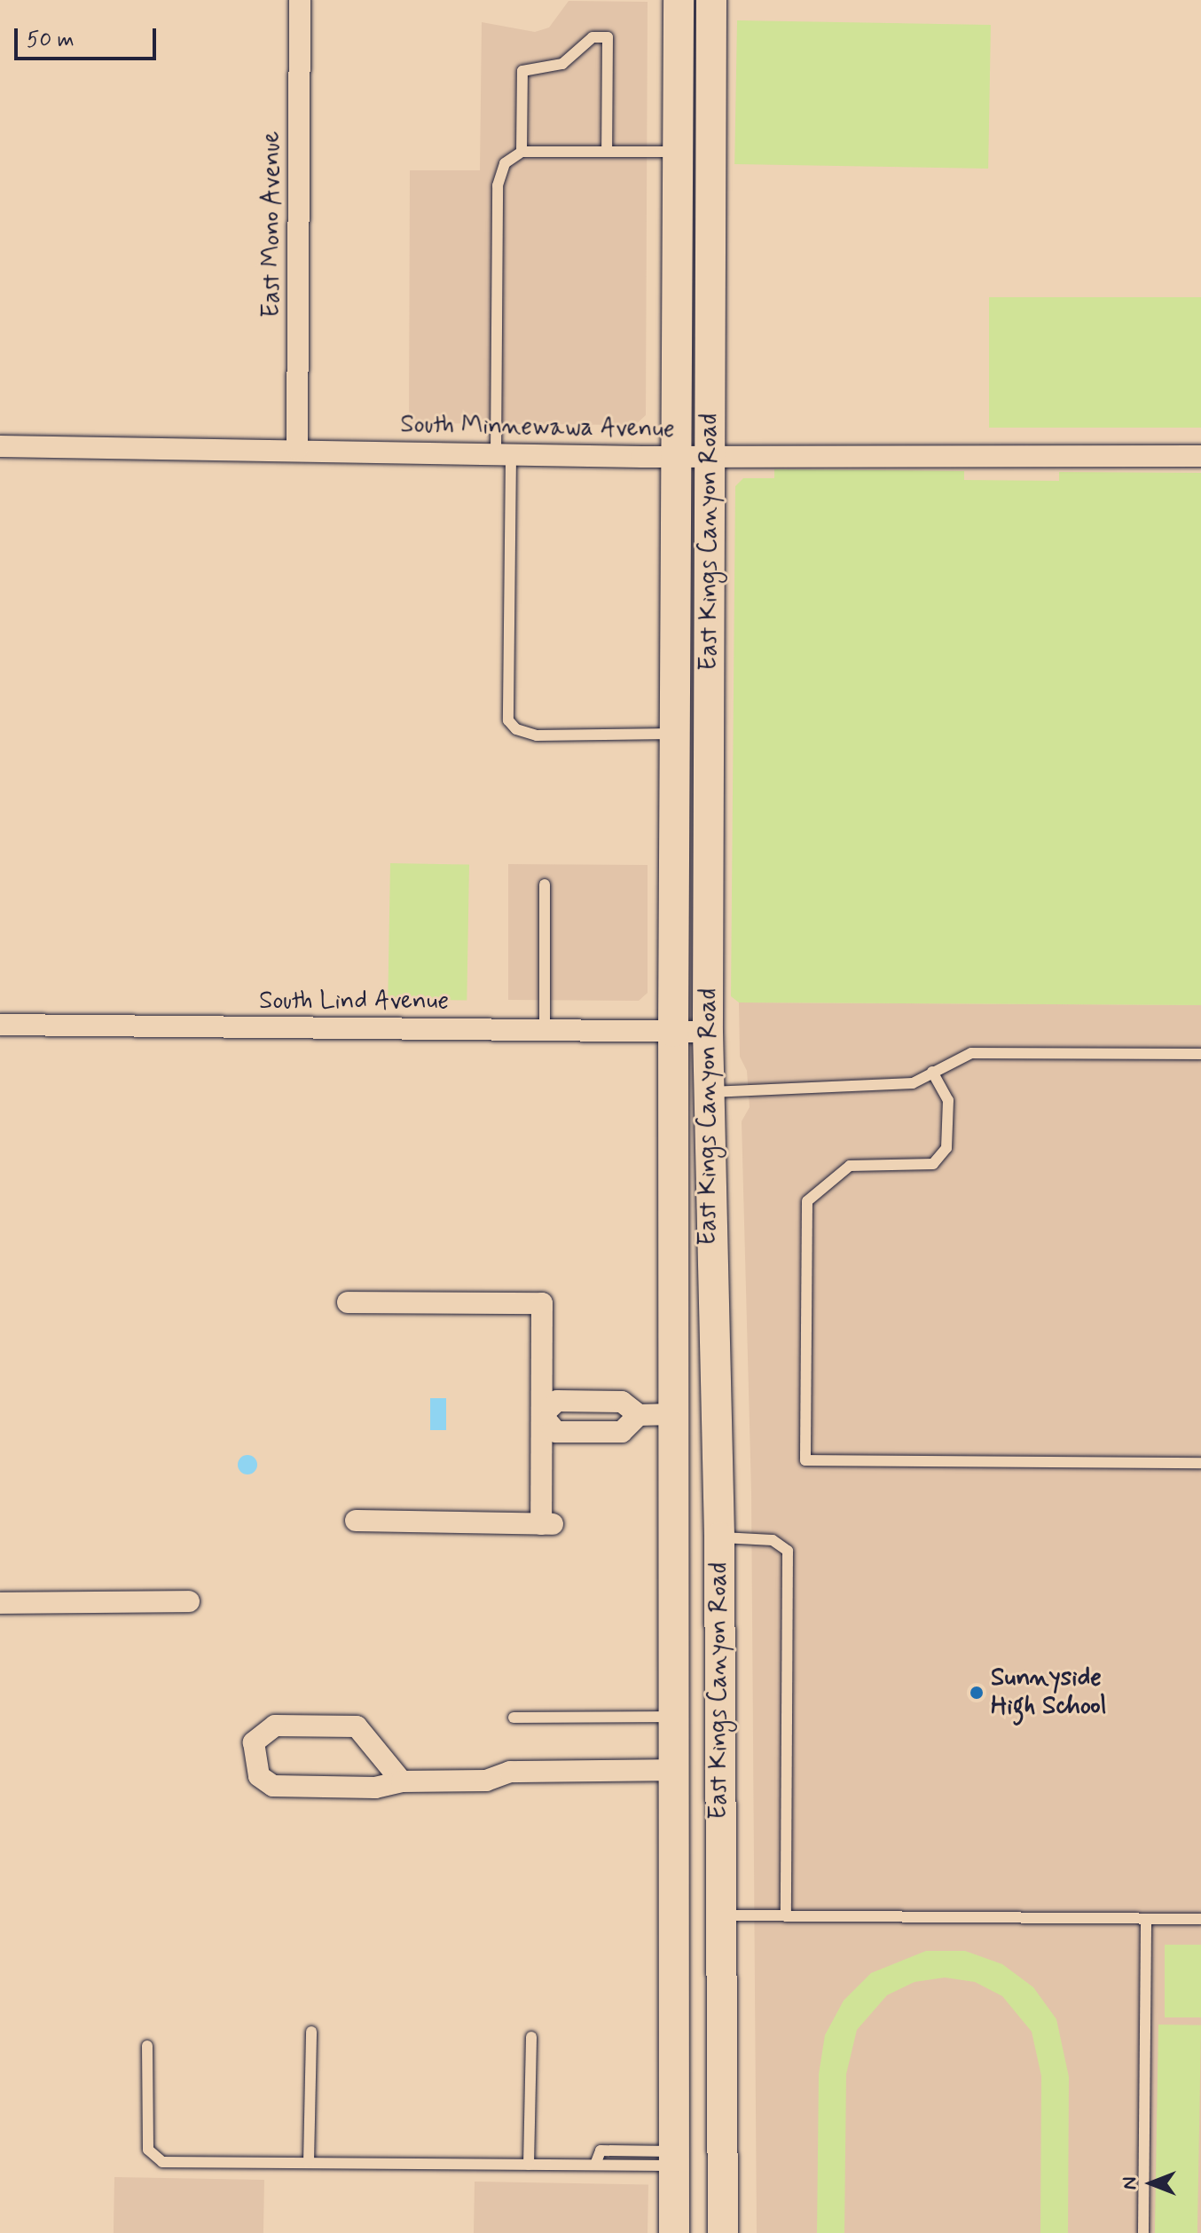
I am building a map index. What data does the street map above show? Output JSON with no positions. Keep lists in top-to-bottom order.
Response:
{
  "streets": {
    "main road": ["East Kings Canyon Road"],
    "street": ["East Mono Avenue", "South Minnewawa Avenue", "South Lind Avenue"]
  },
  "crossings": [
    ["East Mono Avenue", "South Minnewawa Avenue"],
    ["South Minnewawa Avenue", "East Kings Canyon Road"],
    ["East Kings Canyon Road", "South Lind Avenue"]
  ],
  "places": ["Sunnyside High School"],
  "scale_bar": "50 m",
  "north": "left"
}
